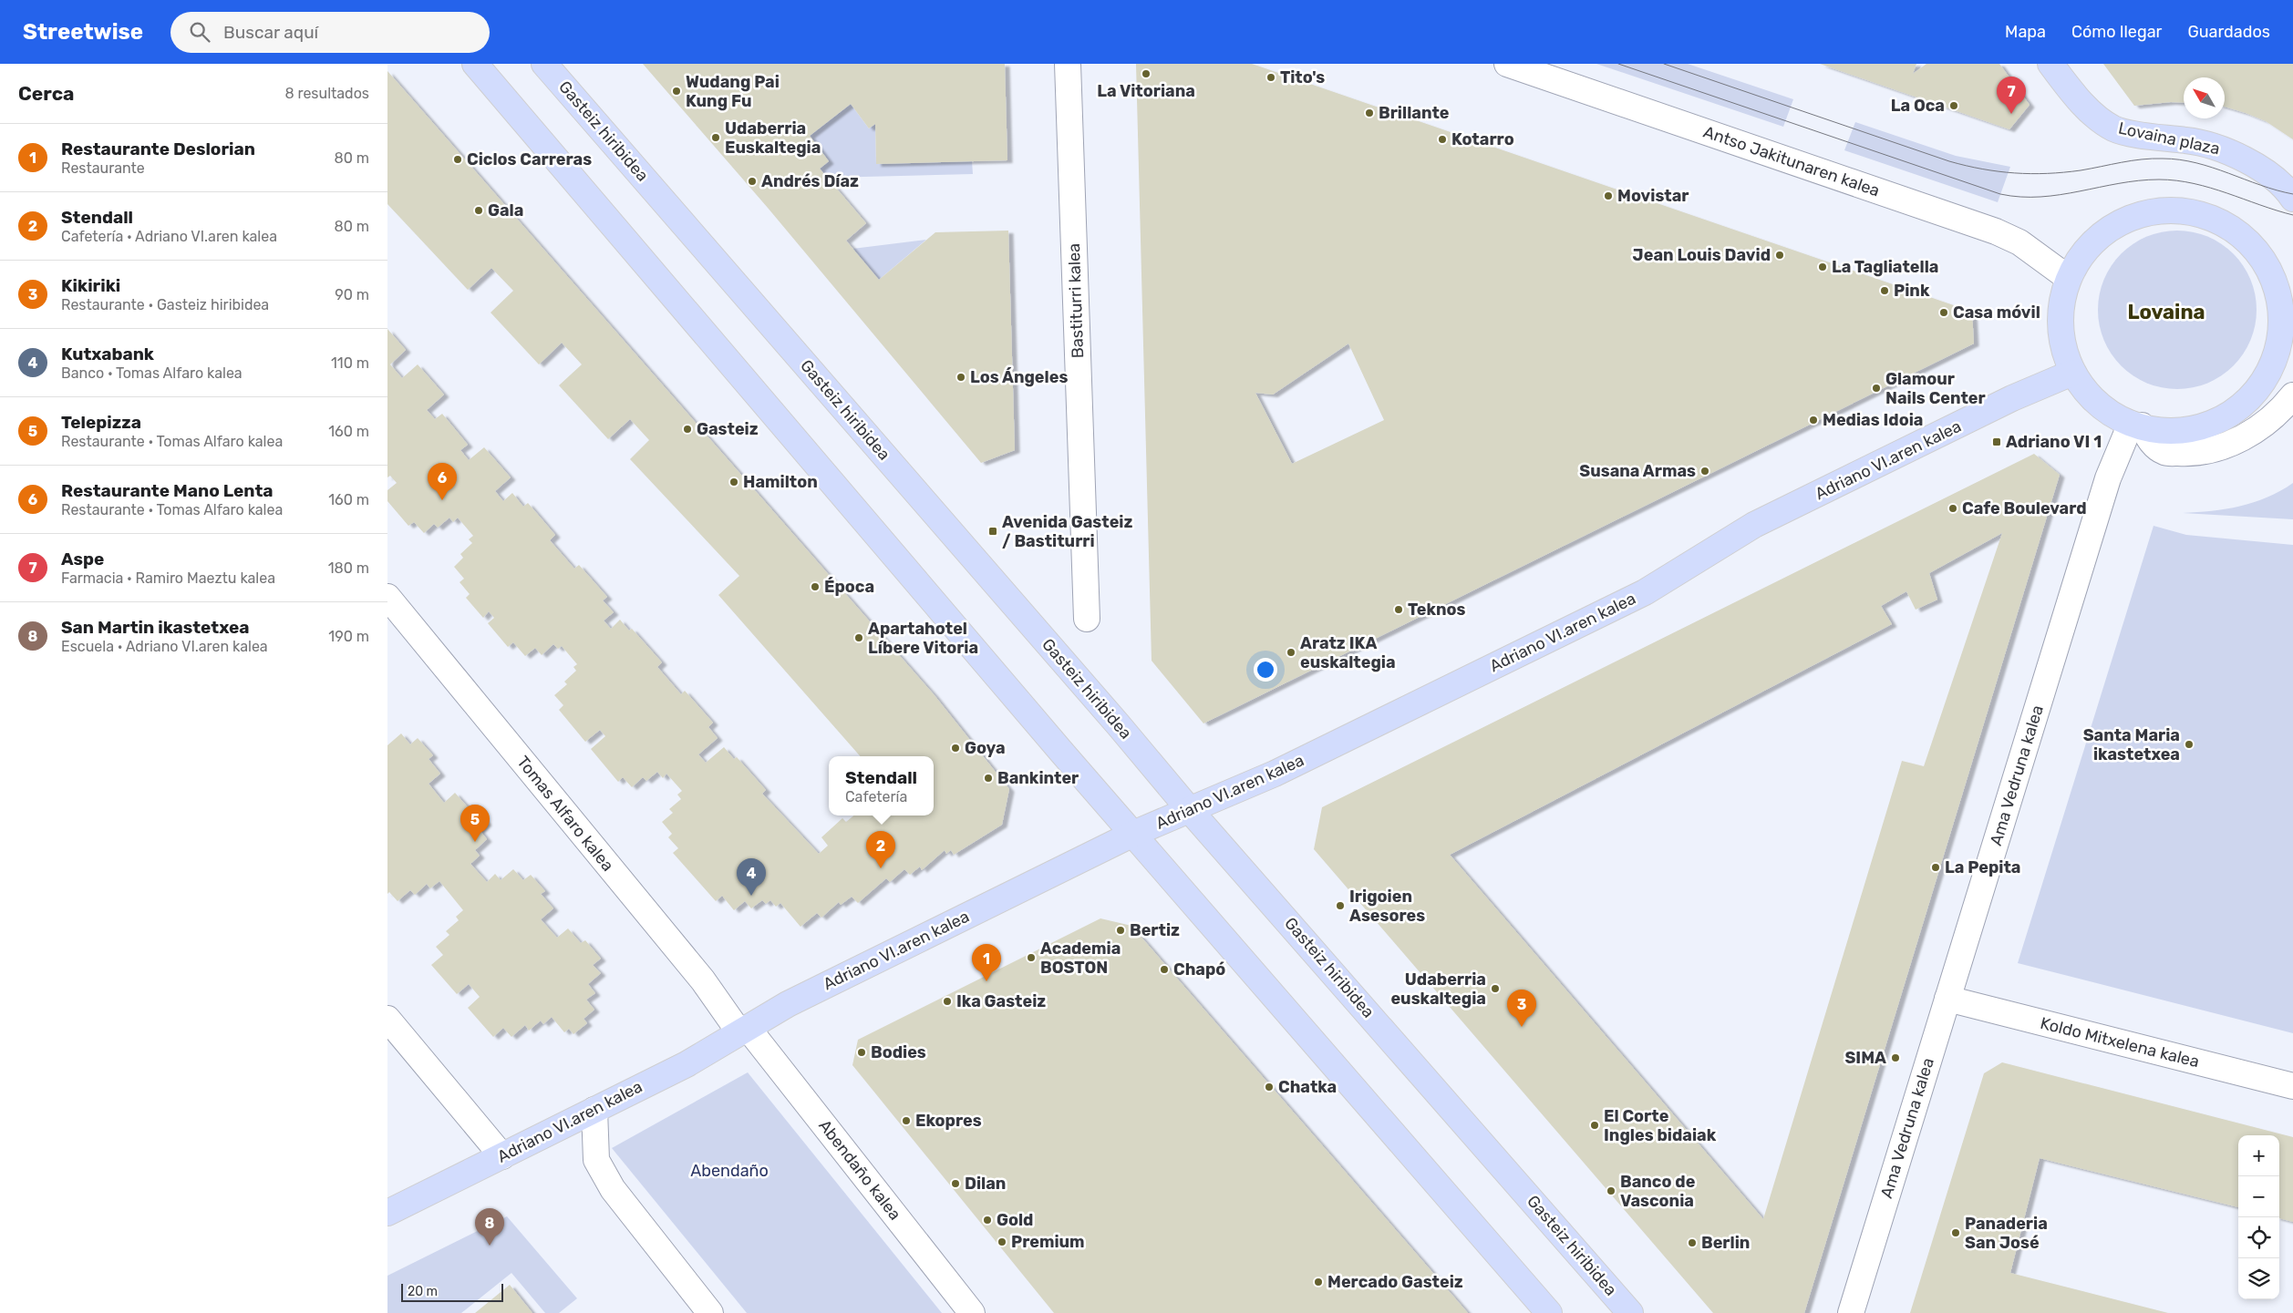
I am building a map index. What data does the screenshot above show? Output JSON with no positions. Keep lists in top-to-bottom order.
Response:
{
  "streets": {
    "main road": ["Gasteiz hiribidea", "Lovaina plaza", "Adriano VI.aren kalea"],
    "street": [
      "Antso Jakitunaren kalea",
      "Bastiturri kalea",
      "Ama Vedruna kalea",
      "Tomas Alfaro kalea",
      "Koldo Mitxelena kalea",
      "Abendaño kalea"
    ]
  },
  "crossings": [
    ["Gasteiz hiribidea", "Adriano VI.aren kalea"],
    ["Adriano VI.aren kalea", "Tomas Alfaro kalea"],
    ["Adriano VI.aren kalea", "Abendaño kalea"],
    ["Ama Vedruna kalea", "Koldo Mitxelena kalea"],
    ["Tomas Alfaro kalea", "Abendaño kalea"]
  ],
  "districts": ["Lovaina"],
  "parks": ["Abendaño"],
  "places": {
    "other": [
      "La Vitoriana",
      "Tito's",
      "Wudang Pai Kung Fu",
      "La Oca",
      "Brillante",
      "Udaberria Euskaltegia",
      "Kotarro",
      "Ciclos Carreras",
      "Andrés Díaz",
      "Movistar",
      "Gala",
      "Jean Louis David",
      "La Tagliatella",
      "Pink",
      "Casa móvil",
      "Los Ángeles",
      "Glamour Nails Center",
      "Medias Idoia",
      "Gasteiz",
      "Susana Armas",
      "Hamilton",
      "Cafe Boulevard",
      "Época",
      "Teknos",
      "Apartahotel Líbere Vitoria",
      "Aratz IKA euskaltegia",
      "Santa Maria ikastetxea",
      "Goya",
      "Bankinter",
      "La Pepita",
      "Irigoien Asesores",
      "Bertiz",
      "Academia BOSTON",
      "Chapó",
      "Udaberria euskaltegia",
      "Ika Gasteiz",
      "Bodies",
      "SIMA",
      "Chatka",
      "Ekopres",
      "El Corte Ingles bidaiak",
      "Dilan",
      "Banco de Vasconia",
      "Gold",
      "Panaderia San José",
      "Premium",
      "Berlin",
      "Mercado Gasteiz"
    ],
    "transit": ["Adriano VI 1", "Avenida Gasteiz / Bastiturri"]
  },
  "scale_bar": "20 m",
  "north": "top left",
  "page": {
    "header": "Streetwise",
    "search": "Buscar aquí",
    "nav": ["Mapa", "Cómo llegar", "Guardados"],
    "heading": ["Cerca", "8 resultados"],
    "pins": [
      "7",
      "6",
      "5",
      "2",
      "4",
      "1",
      "3",
      "8"
    ],
    "list": [
      {
        "mark": "1",
        "name": "Restaurante Deslorian",
        "note": "Restaurante",
        "value": "80 m"
      },
      {
        "mark": "2",
        "name": "Stendall",
        "note": "Cafetería · Adriano VI.aren kalea",
        "value": "80 m"
      },
      {
        "mark": "3",
        "name": "Kikiriki",
        "note": "Restaurante · Gasteiz hiribidea",
        "value": "90 m"
      },
      {
        "mark": "4",
        "name": "Kutxabank",
        "note": "Banco · Tomas Alfaro kalea",
        "value": "110 m"
      },
      {
        "mark": "5",
        "name": "Telepizza",
        "note": "Restaurante · Tomas Alfaro kalea",
        "value": "160 m"
      },
      {
        "mark": "6",
        "name": "Restaurante Mano Lenta",
        "note": "Restaurante · Tomas Alfaro kalea",
        "value": "160 m"
      },
      {
        "mark": "7",
        "name": "Aspe",
        "note": "Farmacia · Ramiro Maeztu kalea",
        "value": "180 m"
      },
      {
        "mark": "8",
        "name": "San Martin ikastetxea",
        "note": "Escuela · Adriano VI.aren kalea",
        "value": "190 m"
      }
    ],
    "popup": ["Stendall", "Cafetería"],
    "map_buttons": ["+", "−"],
    "scale": "20 m"
  }
}
